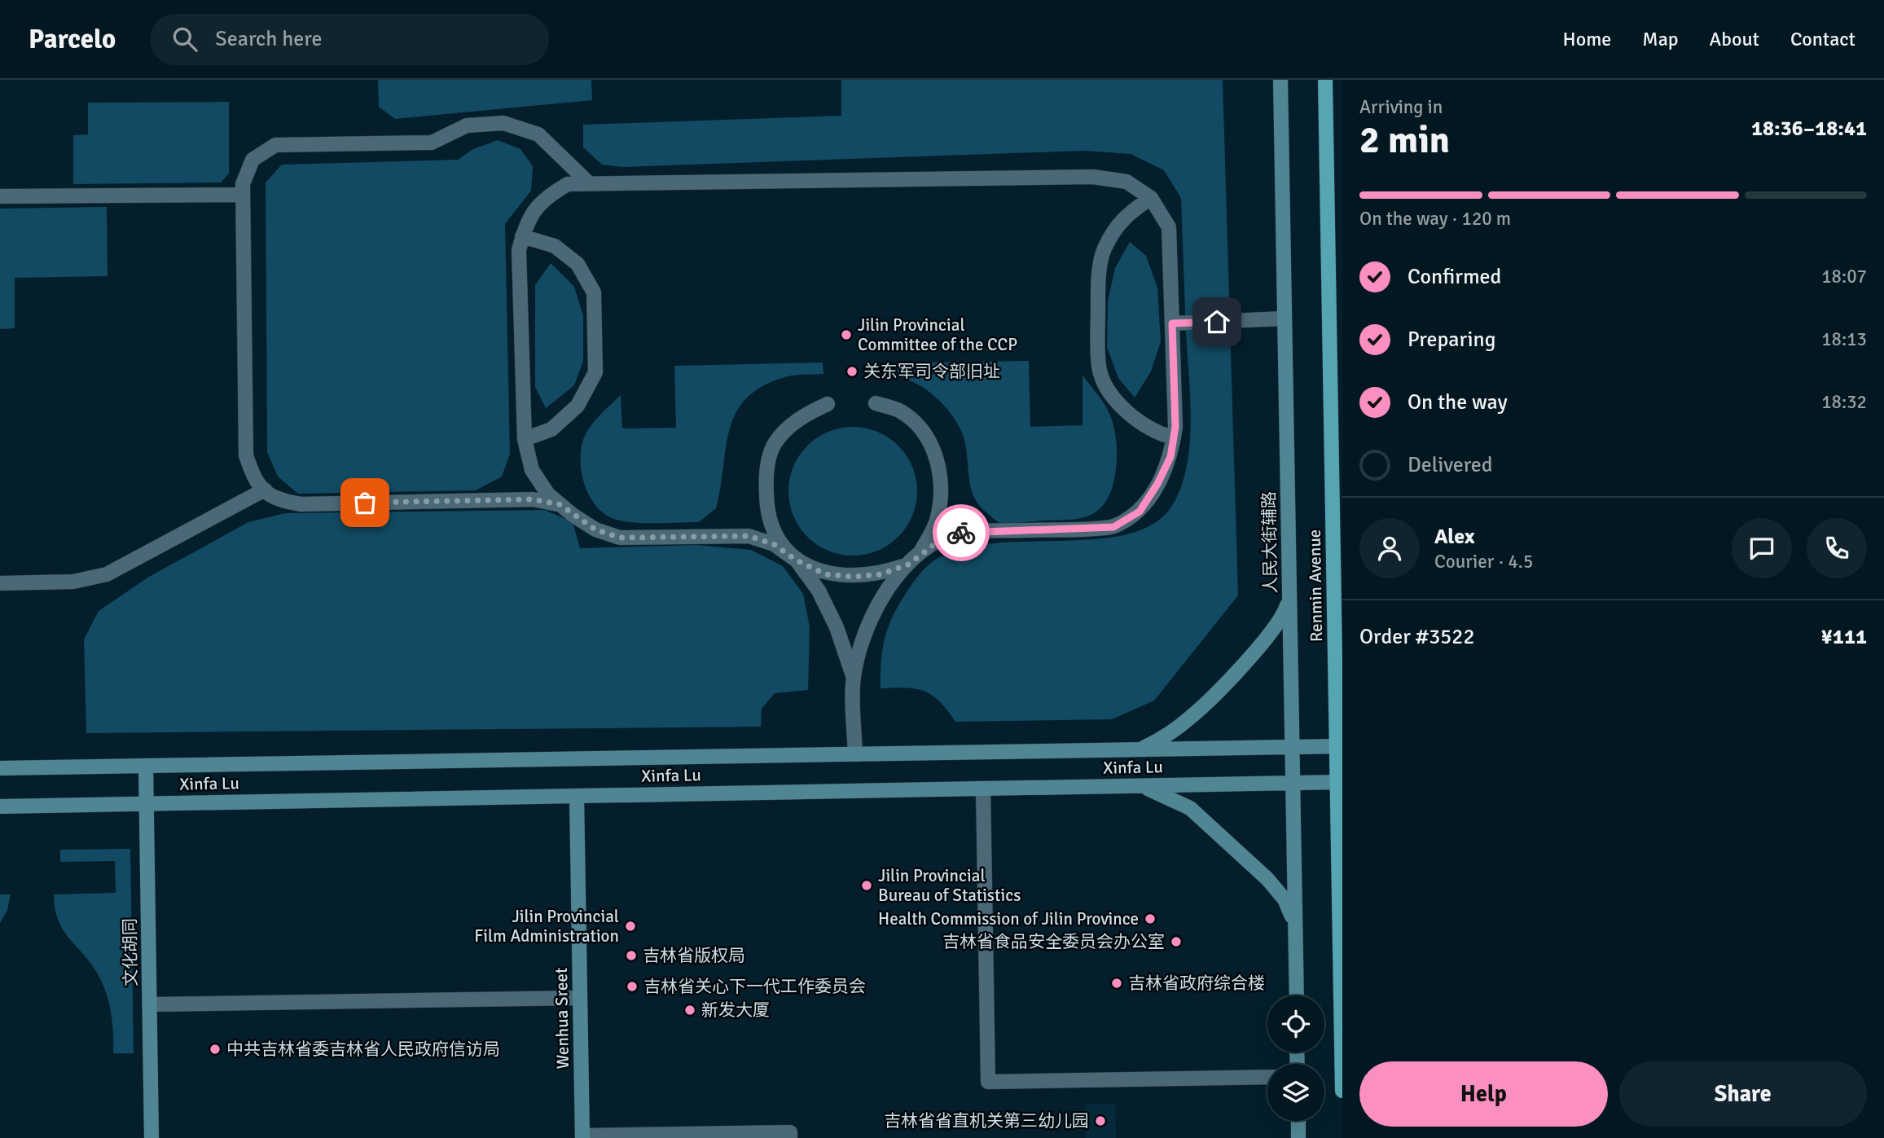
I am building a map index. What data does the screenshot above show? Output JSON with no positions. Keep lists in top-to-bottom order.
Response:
{
  "streets": {
    "main road": [
      "人民大街辅路",
      "Renmin Avenue",
      "Xinfa Lu",
      "文化胡同",
      "Wenhua Sreet"
    ]
  },
  "crossings": [
    ["人民大街辅路", "Xinfa Lu"],
    ["Renmin Avenue", "Xinfa Lu"],
    ["Xinfa Lu", "文化胡同"],
    ["Xinfa Lu", "Wenhua Sreet"]
  ],
  "places": [
    "Jilin Provincial Committee of the CCP",
    "关东军司令部旧址",
    "Jilin Provincial Bureau of Statistics",
    "Health Commission of Jilin Province",
    "Jilin Provincial Film Administration",
    "吉林省食品安全委员会办公室",
    "吉林省版权局",
    "吉林省政府综合楼",
    "吉林省关心下一代工作委员会",
    "新发大厦",
    "中共吉林省委吉林省人民政府信访局",
    "吉林省省直机关第三幼儿园"
  ],
  "page": {
    "header": "Parcelo",
    "search": "Search here",
    "nav": [
      "Home",
      "Map",
      "About",
      "Contact"
    ],
    "heading": ["2 min", "Arriving in", "18:36–18:41"],
    "panel": [
      "Alex",
      "Courier · 4.5",
      "Order #3522",
      "¥111"
    ],
    "bar": "On the way · 120 m",
    "list": [
      ["Confirmed", "18:07"],
      ["Preparing", "18:13"],
      ["On the way", "18:32"],
      "Delivered"
    ],
    "buttons": ["Help", "Share"]
  }
}
